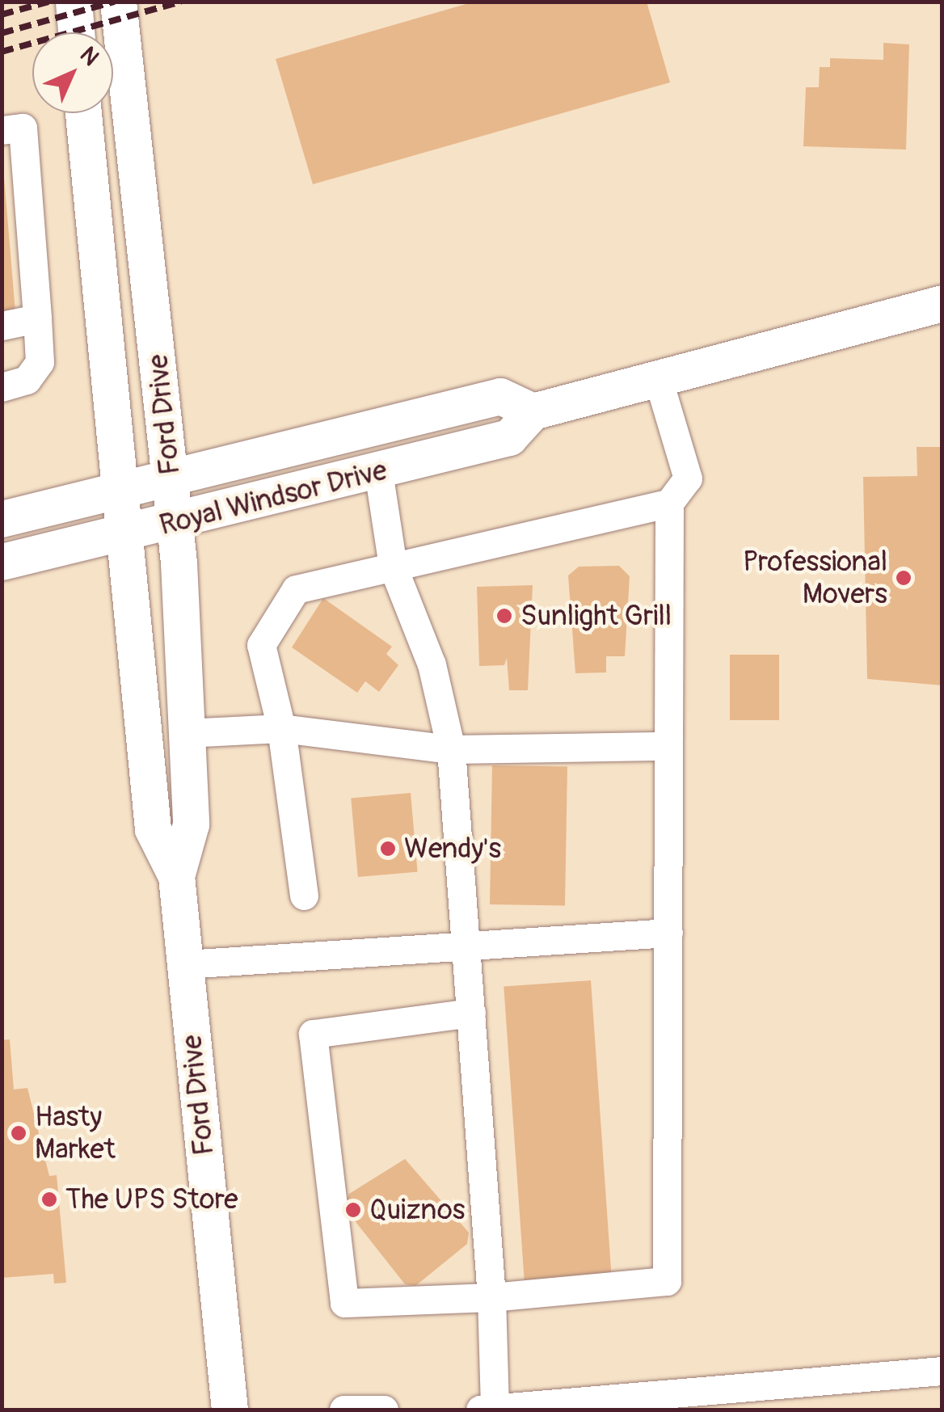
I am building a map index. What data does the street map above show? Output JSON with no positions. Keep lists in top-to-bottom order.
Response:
{
  "streets": {
    "main road": ["Ford Drive", "Royal Windsor Drive"]
  },
  "crossings": [
    ["Ford Drive", "Royal Windsor Drive"]
  ],
  "places": [
    "Professional Movers",
    "Sunlight Grill",
    "Wendy's",
    "Hasty Market",
    "The UPS Store",
    "Quiznos"
  ],
  "north": "top right"
}
